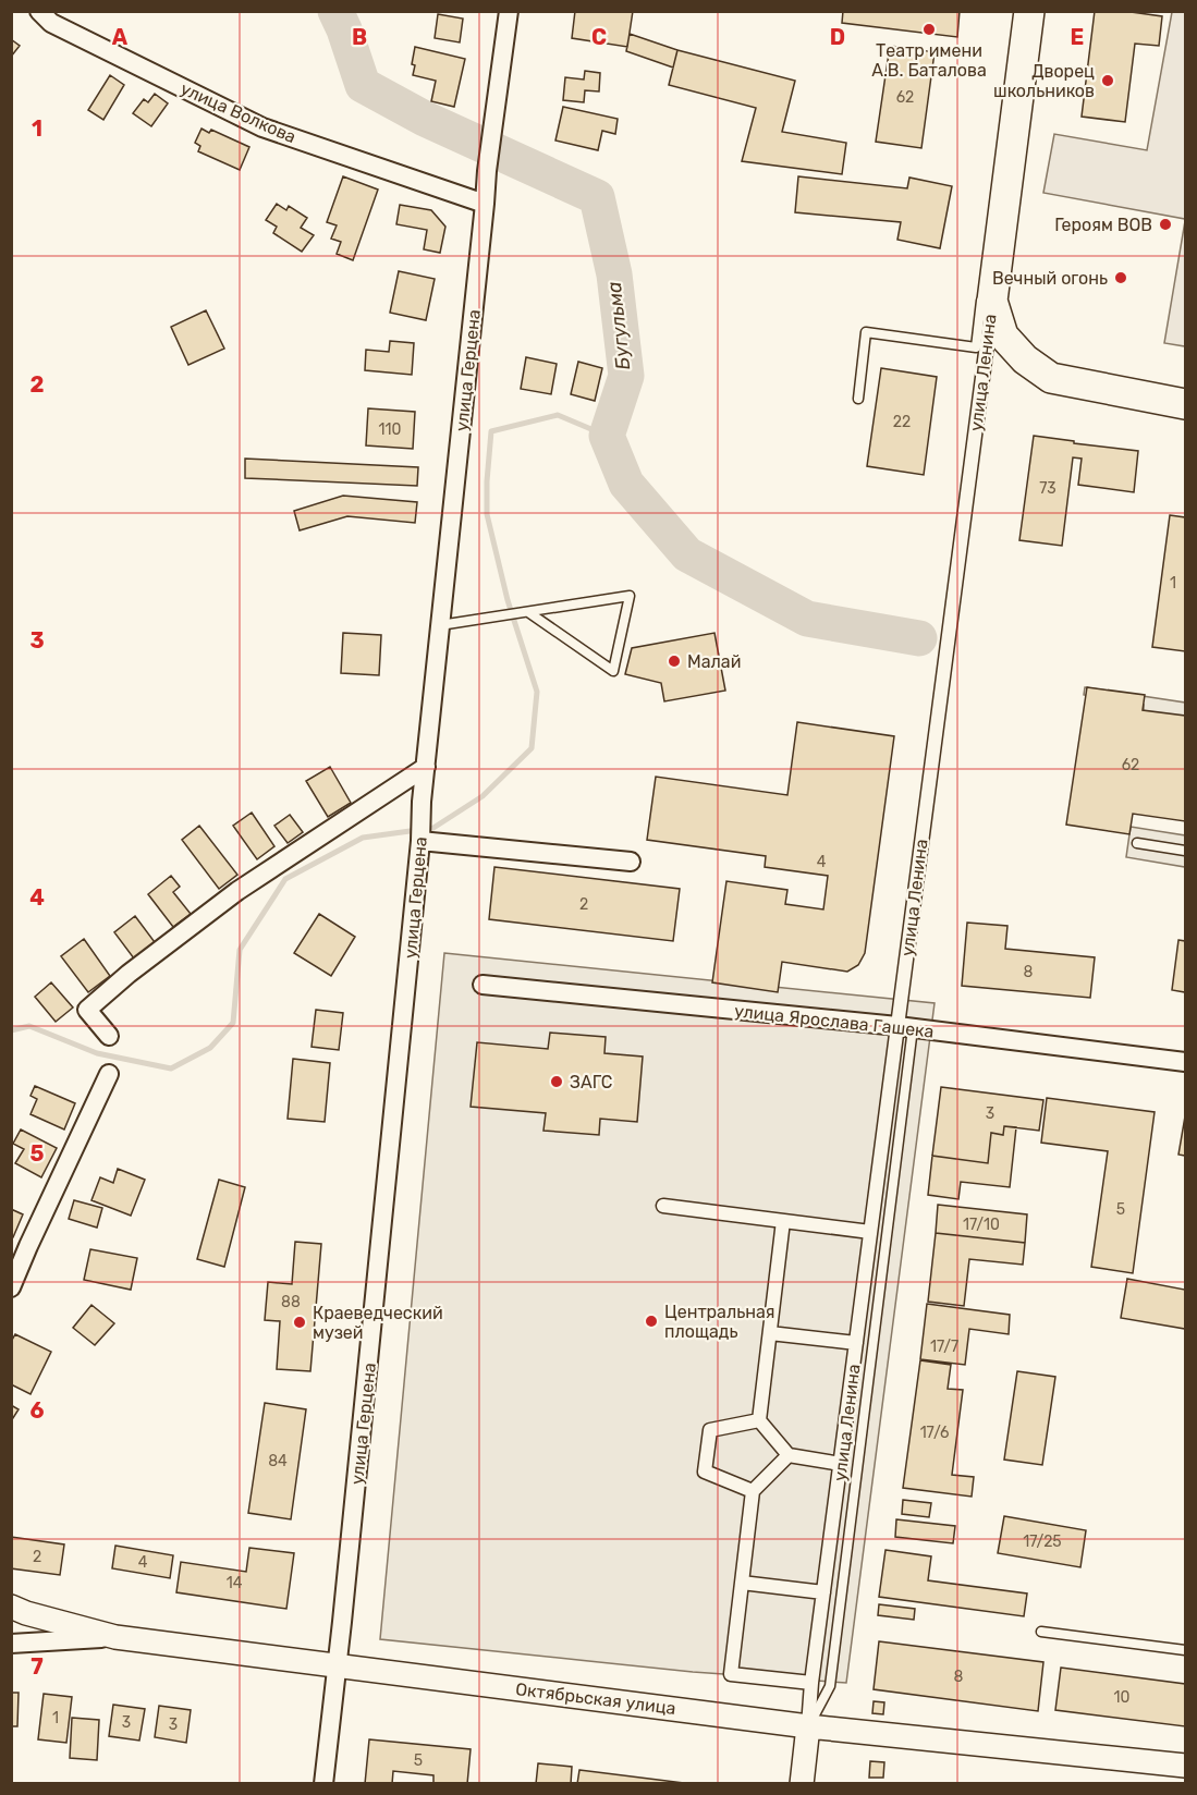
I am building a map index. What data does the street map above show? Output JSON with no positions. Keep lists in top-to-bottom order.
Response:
{
  "streets": {
    "main road": ["улица Ленина"],
    "street": [
      "улица Волкова",
      "улица Герцена",
      "улица Ярослава Гашека",
      "Октябрьская улица"
    ]
  },
  "crossings": [
    ["улица Волкова", "улица Герцена"],
    ["улица Герцена", "Октябрьская улица"],
    ["улица Ленина", "улица Ярослава Гашека"],
    ["улица Ленина", "Октябрьская улица"]
  ],
  "water": ["Бугульма"],
  "places": [
    "Театр имени А.В. Баталова",
    "Дворец школьников",
    "Героям ВОВ",
    "Вечный огонь",
    "Малай",
    "ЗАГС",
    "Центральная площадь",
    "Краеведческий музей"
  ],
  "house_numbers": [
    "62",
    "22",
    "110",
    "73",
    "1",
    "62",
    "4",
    "2",
    "8",
    "3",
    "5",
    "17/10",
    "88",
    "17/7",
    "17/6",
    "84",
    "17/25",
    "2",
    "4",
    "14",
    "8",
    "10",
    "1",
    "3",
    "3",
    "5"
  ],
  "grid": {
    "columns": [
      "A",
      "B",
      "C",
      "D",
      "E"
    ],
    "rows": [
      "1",
      "2",
      "3",
      "4",
      "5",
      "6",
      "7"
    ]
  }
}
